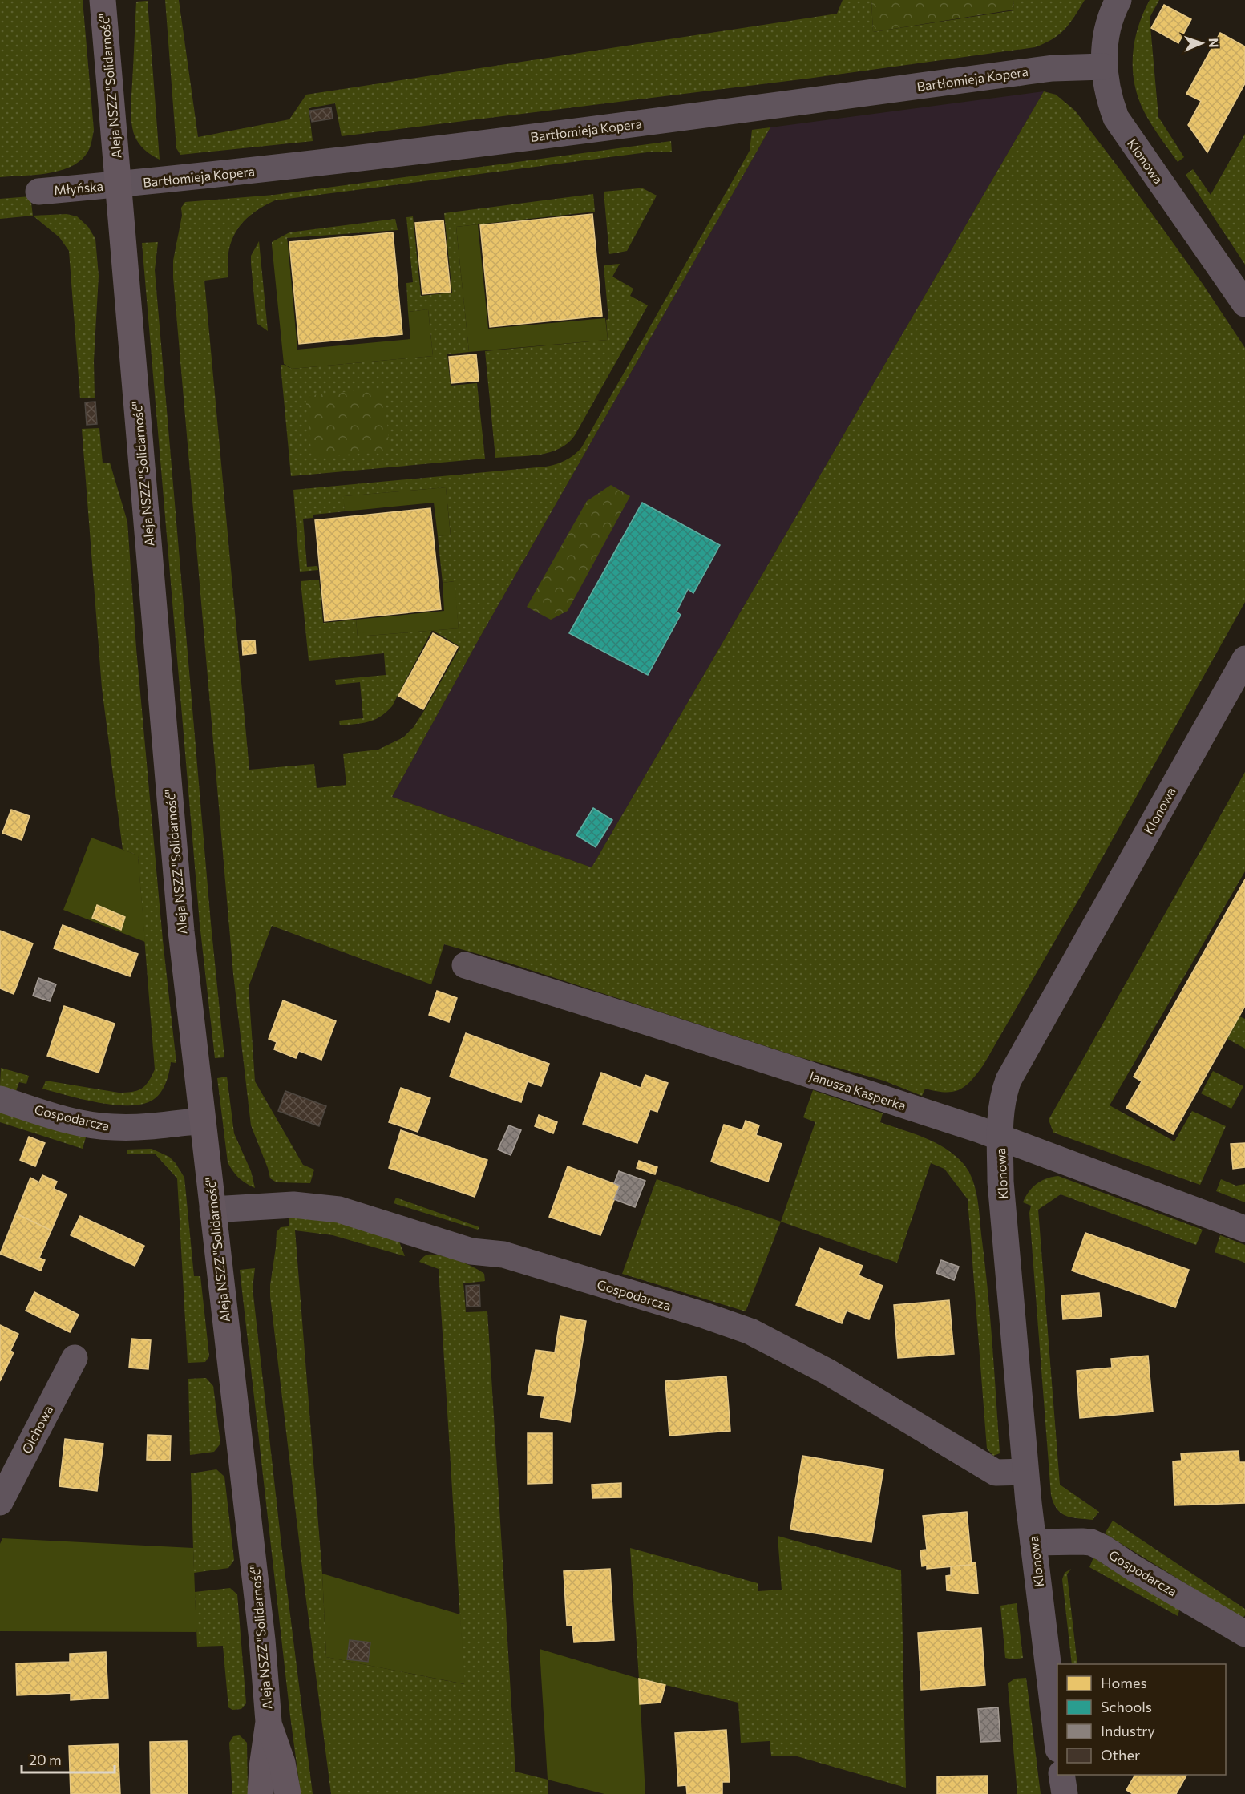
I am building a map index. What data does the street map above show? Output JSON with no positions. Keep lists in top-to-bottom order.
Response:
{
  "streets": {
    "street": [
      "Bartłomieja Kopera",
      "Aleja NSZZ \"Solidarność\"",
      "Klonowa",
      "Młyńska",
      "Janusza Kasperka",
      "Gospodarcza",
      "Olchowa"
    ]
  },
  "crossings": [
    ["Bartłomieja Kopera", "Aleja NSZZ \"Solidarność\""],
    ["Bartłomieja Kopera", "Klonowa"],
    ["Bartłomieja Kopera", "Młyńska"],
    ["Aleja NSZZ \"Solidarność\"", "Młyńska"],
    ["Aleja NSZZ \"Solidarność\"", "Gospodarcza"],
    ["Klonowa", "Janusza Kasperka"],
    ["Klonowa", "Gospodarcza"]
  ],
  "legend": [
    "Homes",
    "Schools",
    "Industry",
    "Other"
  ],
  "scale_bar": "20 m",
  "north": "right"
}
